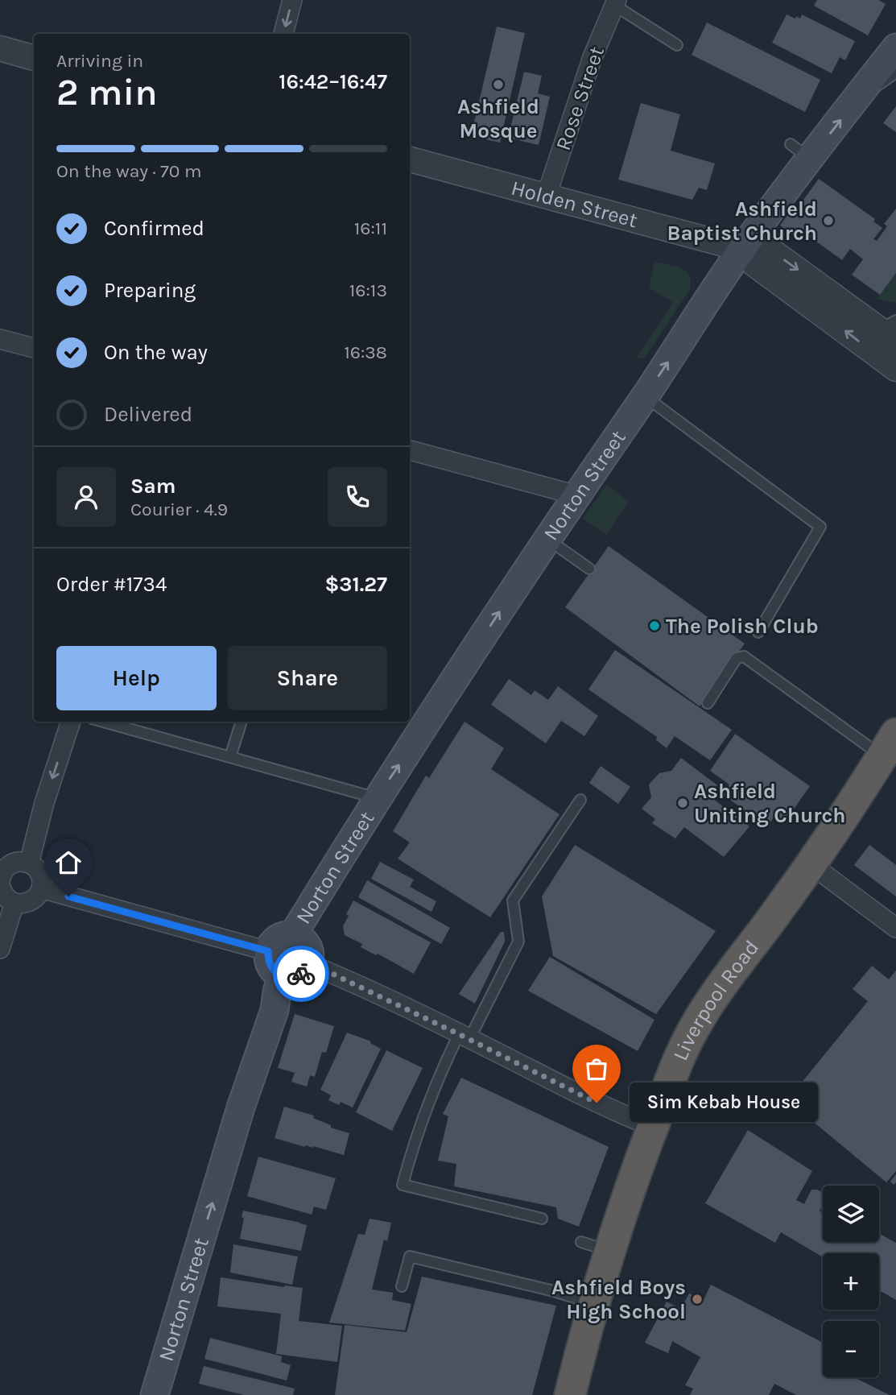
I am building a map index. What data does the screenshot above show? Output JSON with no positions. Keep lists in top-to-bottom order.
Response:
{
  "streets": {
    "highway": ["Liverpool Road"],
    "main road": ["Norton Street"],
    "street": ["Rose Street", "Holden Street"]
  },
  "crossings": [
    ["Rose Street", "Holden Street"],
    ["Holden Street", "Norton Street"]
  ],
  "one_way": ["Norton Street"],
  "places": [
    "Ashfield Mosque",
    "Ashfield Baptist Church",
    "The Polish Club",
    "Ashfield Uniting Church",
    "Sim Kebab House",
    "Ashfield Boys High School"
  ],
  "page": {
    "heading": ["2 min", "Arriving in", "16:42–16:47"],
    "panel": [
      "Sam",
      "Courier · 4.9",
      "Order #1734",
      "$31.27"
    ],
    "bar": "On the way · 70 m",
    "list": [
      ["Confirmed", "16:11"],
      ["Preparing", "16:13"],
      ["On the way", "16:38"],
      "Delivered"
    ],
    "buttons": ["Help", "Share"],
    "bubble": "Sim Kebab House",
    "map_buttons": ["+", "−"]
  }
}
